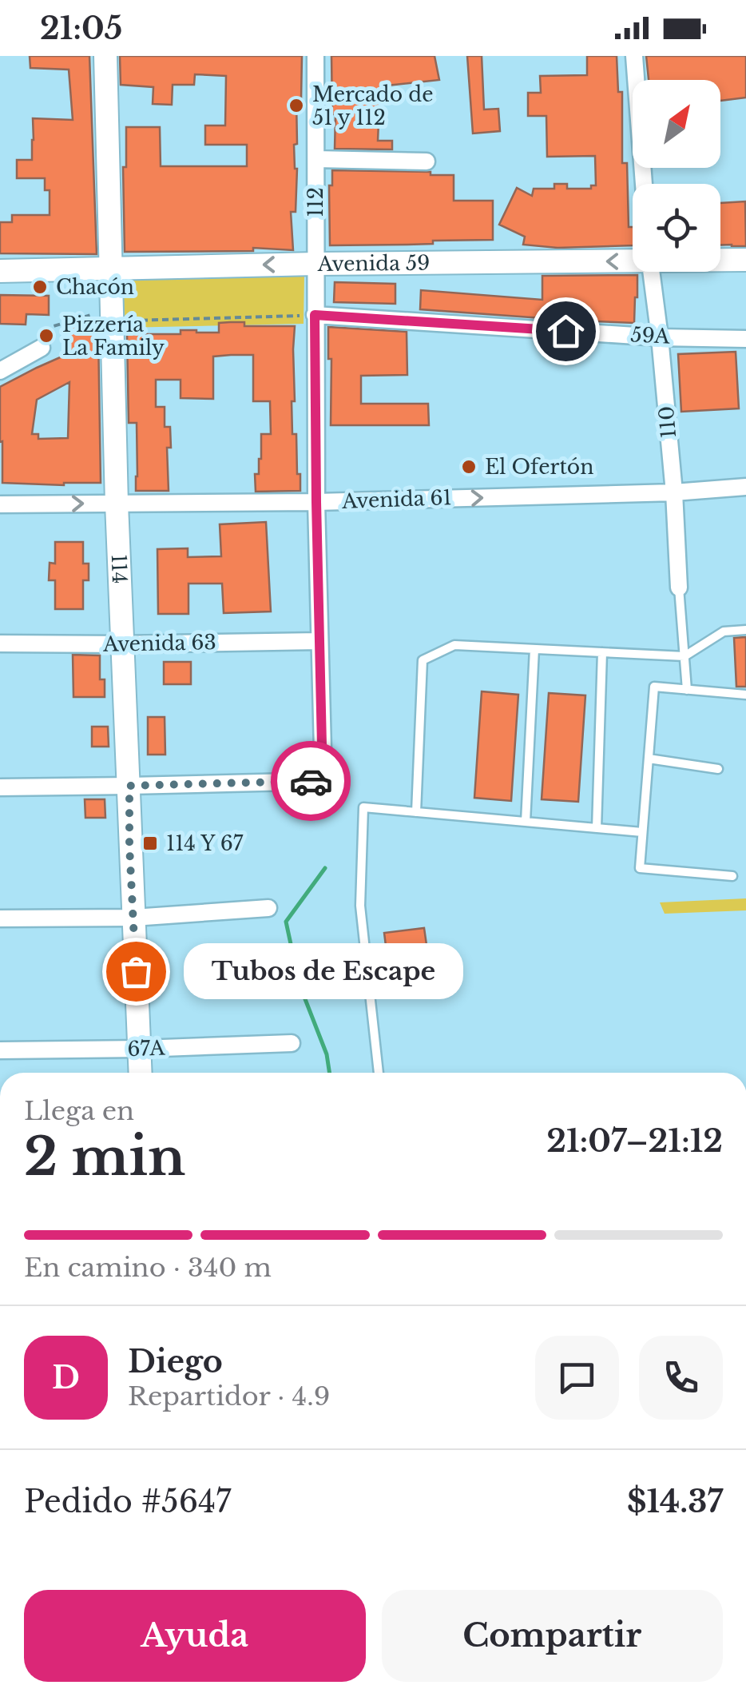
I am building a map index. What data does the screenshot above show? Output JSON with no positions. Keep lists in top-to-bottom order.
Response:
{
  "streets": {
    "main road": ["Avenida 59", "114"],
    "street": [
      "112",
      "59A",
      "110",
      "Avenida 61",
      "Avenida 63",
      "67A"
    ]
  },
  "crossings": [
    ["112", "Avenida 59"],
    ["112", "59A"],
    ["112", "Avenida 61"],
    ["112", "114"],
    ["112", "Avenida 63"],
    ["Avenida 59", "114"],
    ["59A", "110"],
    ["110", "Avenida 61"],
    ["Avenida 61", "114"],
    ["114", "Avenida 63"],
    ["114", "67A"]
  ],
  "one_way": ["Avenida 59", "Avenida 61"],
  "places": {
    "other": [
      "Mercado de 51 y 112",
      "Chacón",
      "Pizzería La Family",
      "El Ofertón",
      "Tubos de Escape"
    ],
    "transit": ["114 Y 67"]
  },
  "north": "top right",
  "page": {
    "status": "21:05",
    "bubble": "Tubos de Escape",
    "heading": ["2 min", "Llega en", "21:07–21:12"],
    "panel": [
      "Diego",
      "Repartidor · 4.9",
      "Pedido #5647",
      "$14.37"
    ],
    "bar": "En camino · 340 m",
    "round": "D",
    "buttons": ["Ayuda", "Compartir"]
  }
}
